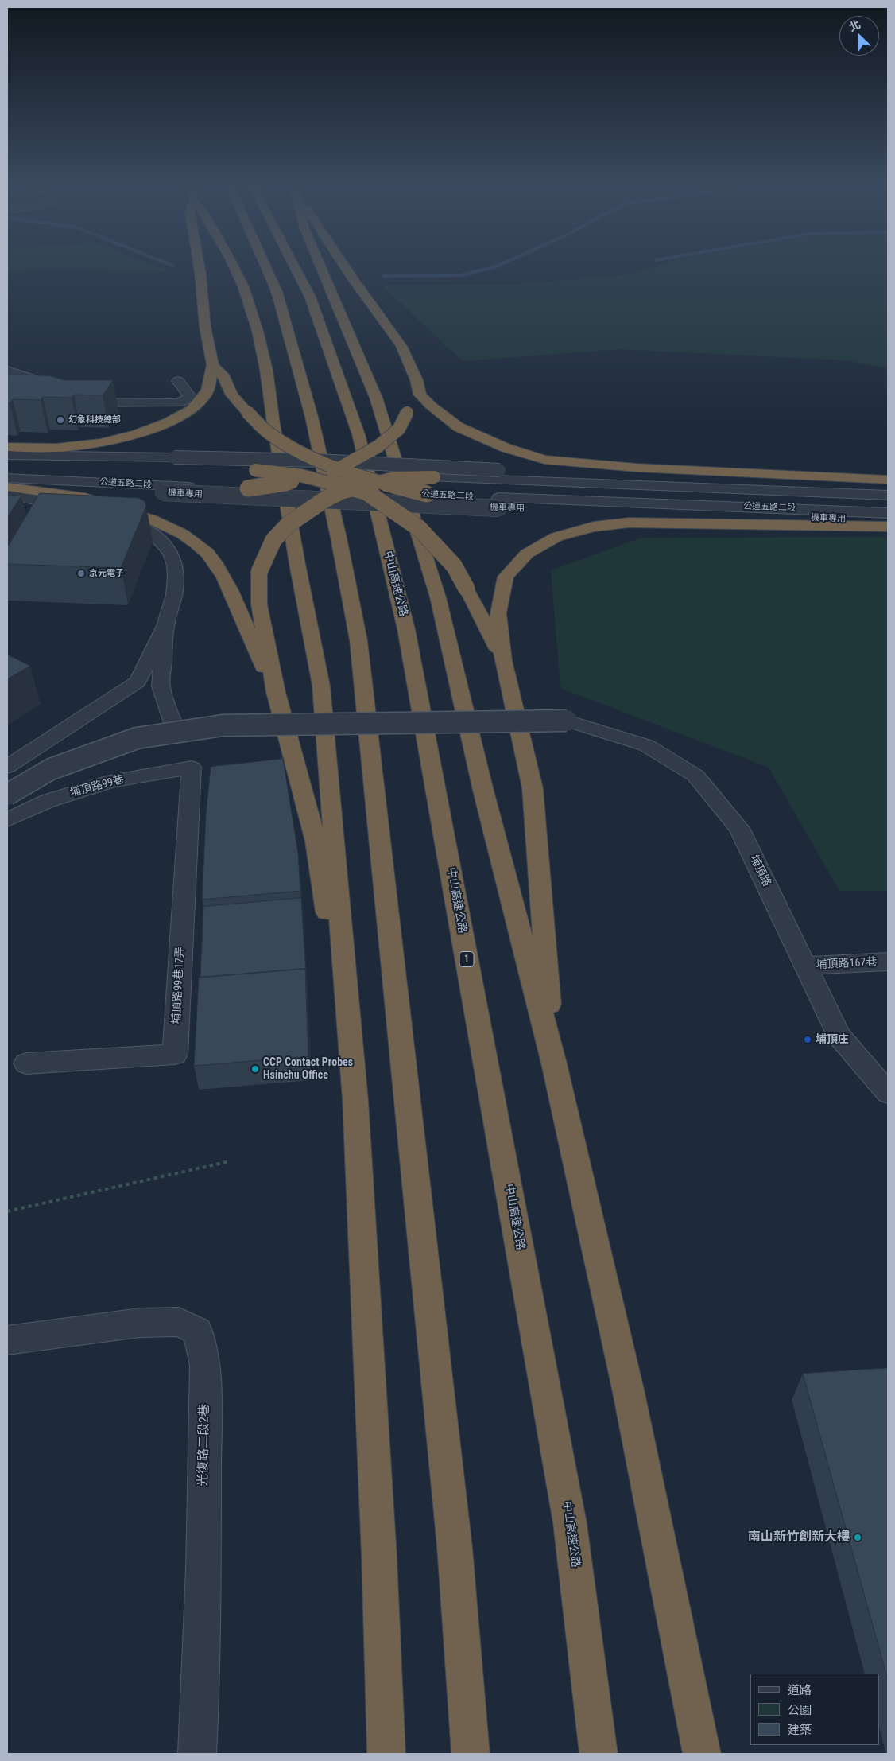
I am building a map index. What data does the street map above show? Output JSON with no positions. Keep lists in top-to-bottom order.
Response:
{
  "streets": {
    "highway": ["中山高速公路", "1"],
    "street": [
      "公道五路二段",
      "機車專用",
      "埔頂路99巷",
      "埔頂路",
      "埔頂路167巷",
      "埔頂路99巷17弄",
      "光復路二段2巷"
    ]
  },
  "crossings": [
    ["公道五路二段", "機車專用"],
    ["埔頂路99巷", "埔頂路99巷17弄"],
    ["埔頂路", "埔頂路167巷"]
  ],
  "places": [
    "幻象科技總部",
    "京元電子",
    "埔頂庄",
    "CCP Contact Probes Hsinchu Office",
    "南山新竹創新大樓"
  ],
  "legend": ["道路", "公園", "建築"],
  "north": "top left"
}
